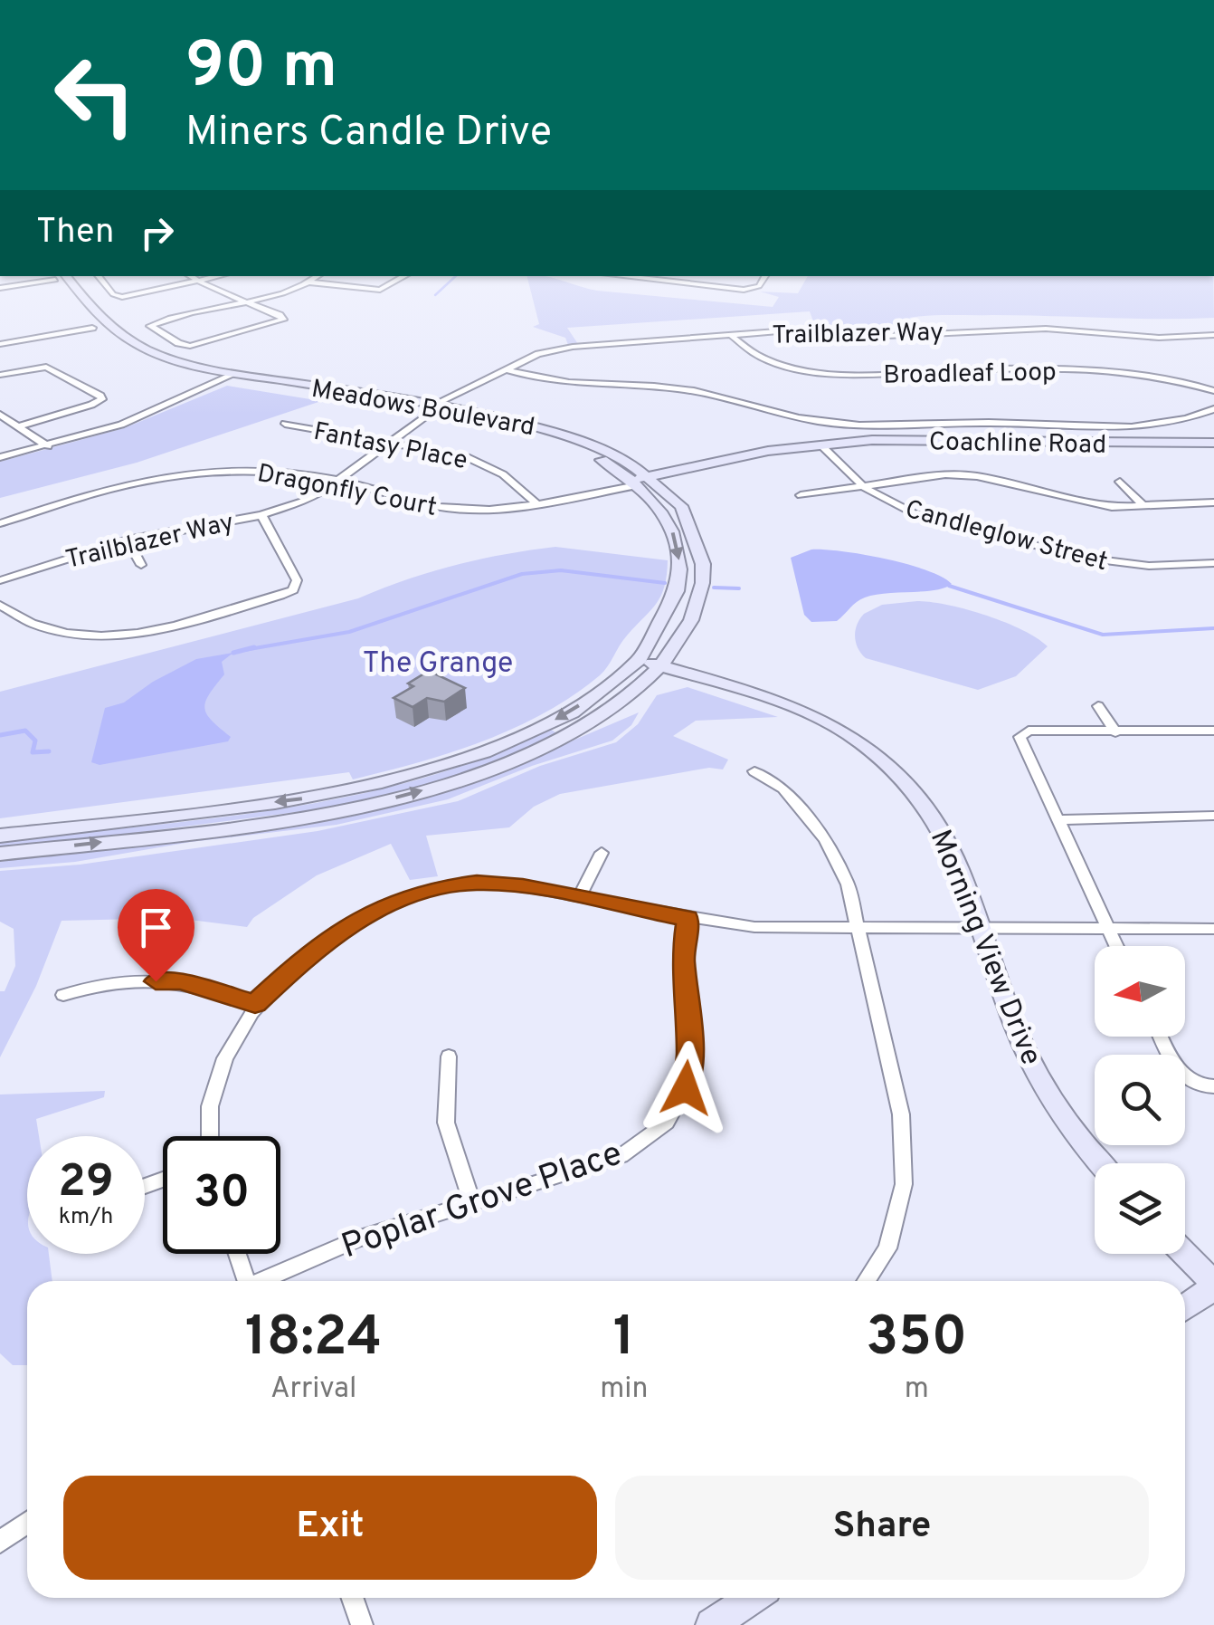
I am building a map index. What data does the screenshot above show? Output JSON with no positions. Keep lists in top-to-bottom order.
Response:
{
  "streets": {
    "main road": ["Meadows Boulevard", "Coachline Road", "Morning View Drive"],
    "street": [
      "Trailblazer Way",
      "Broadleaf Loop",
      "Fantasy Place",
      "Dragonfly Court",
      "Candleglow Street",
      "Poplar Grove Place"
    ]
  },
  "crossings": [
    ["Trailblazer Way", "Broadleaf Loop"],
    ["Trailblazer Way", "Meadows Boulevard"],
    ["Trailblazer Way", "Fantasy Place"],
    ["Trailblazer Way", "Dragonfly Court"],
    ["Meadows Boulevard", "Coachline Road"],
    ["Meadows Boulevard", "Dragonfly Court"],
    ["Meadows Boulevard", "Morning View Drive"],
    ["Coachline Road", "Dragonfly Court"],
    ["Coachline Road", "Candleglow Street"],
    ["Fantasy Place", "Dragonfly Court"]
  ],
  "parks": ["The Grange"],
  "north": "left",
  "page": {
    "turn": ["90 m", "Miners Candle Drive"],
    "then": "Then",
    "speed": "29 km/h",
    "limit": "30",
    "eta": [
      "18:24",
      "Arrival",
      "1",
      "min",
      "350",
      "m"
    ],
    "buttons": ["Exit", "Share"]
  }
}
